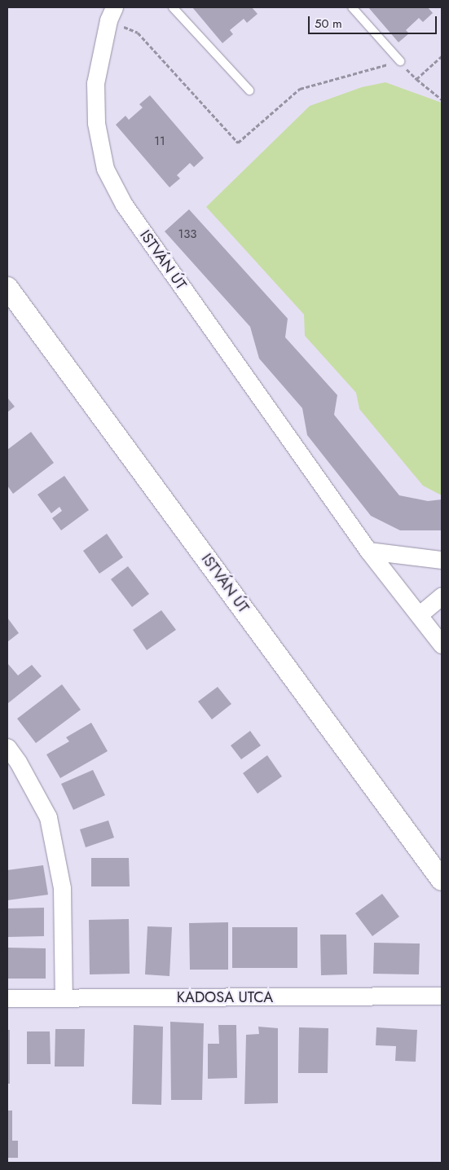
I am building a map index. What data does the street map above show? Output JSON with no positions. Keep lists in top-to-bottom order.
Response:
{
  "streets": {
    "street": ["ISTVÁN ÚT", "KADOSA UTCA"]
  },
  "house_numbers": ["11", "133"],
  "scale_bar": "50 m"
}
